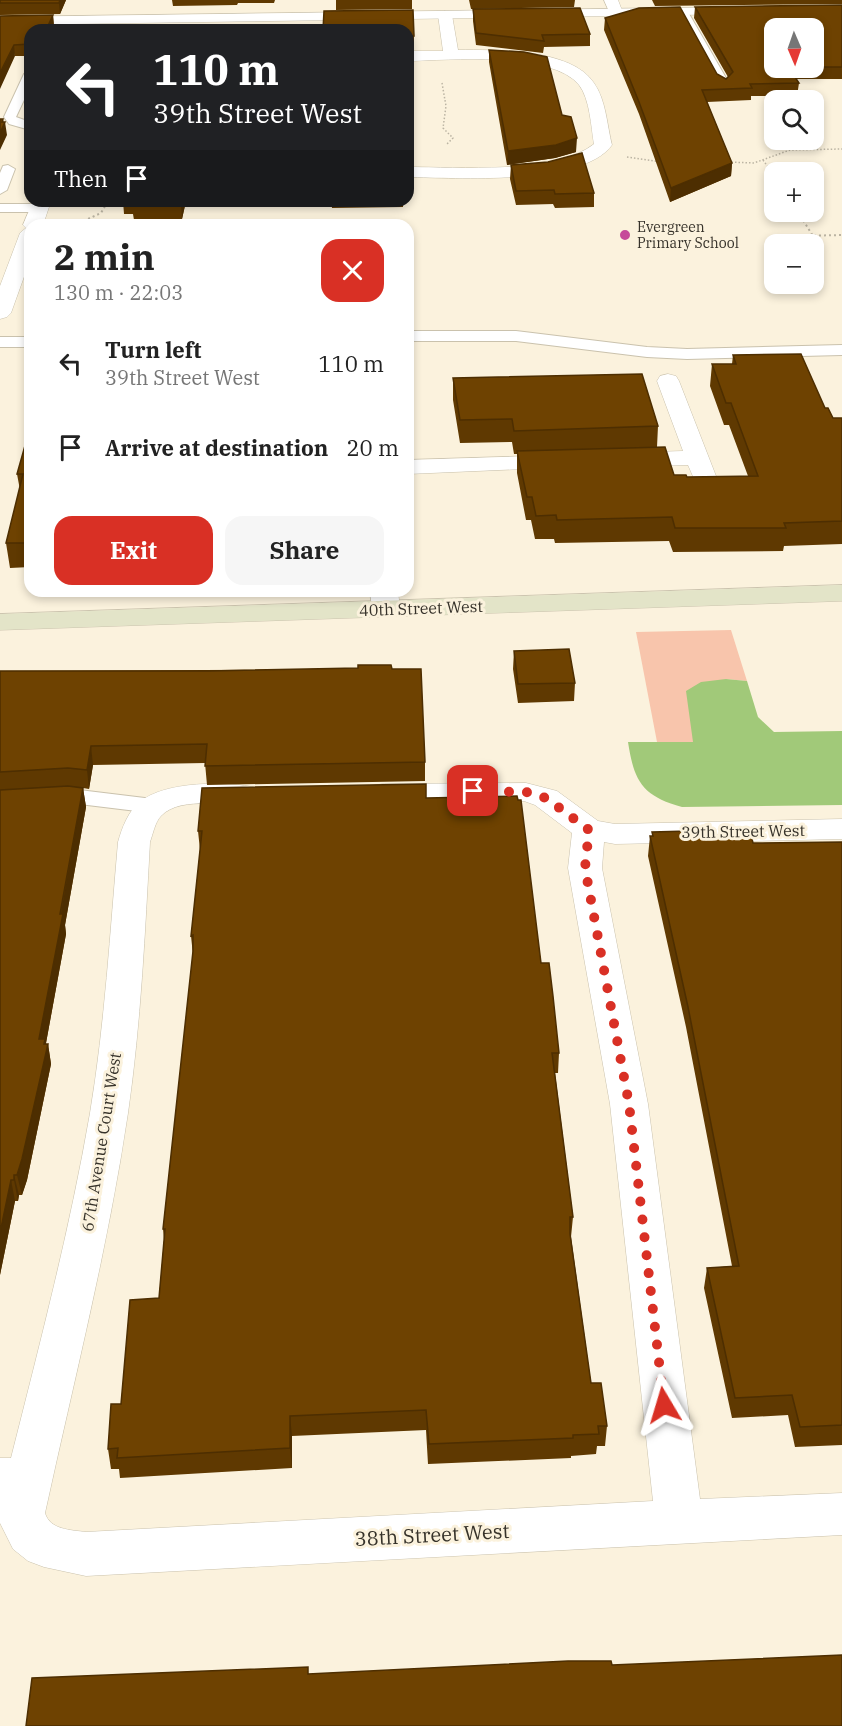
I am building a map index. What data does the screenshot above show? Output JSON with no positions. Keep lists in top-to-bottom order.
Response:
{
  "streets": {
    "main road": ["40th Street West"],
    "street": ["39th Street West", "67th Avenue Court West", "38th Street West"]
  },
  "crossings": [
    ["67th Avenue Court West", "38th Street West"]
  ],
  "places": ["Evergreen Primary School"],
  "north": "bottom",
  "page": {
    "map_buttons": ["+", "−"],
    "turn": ["110 m", "39th Street West"],
    "then": "Then",
    "heading": ["2 min", "130 m · 22:03"],
    "list": [
      {
        "name": "Turn left",
        "note": "39th Street West",
        "value": "110 m"
      },
      {
        "name": "Arrive at destination",
        "value": "20 m"
      }
    ],
    "buttons": ["Exit", "Share"]
  }
}
